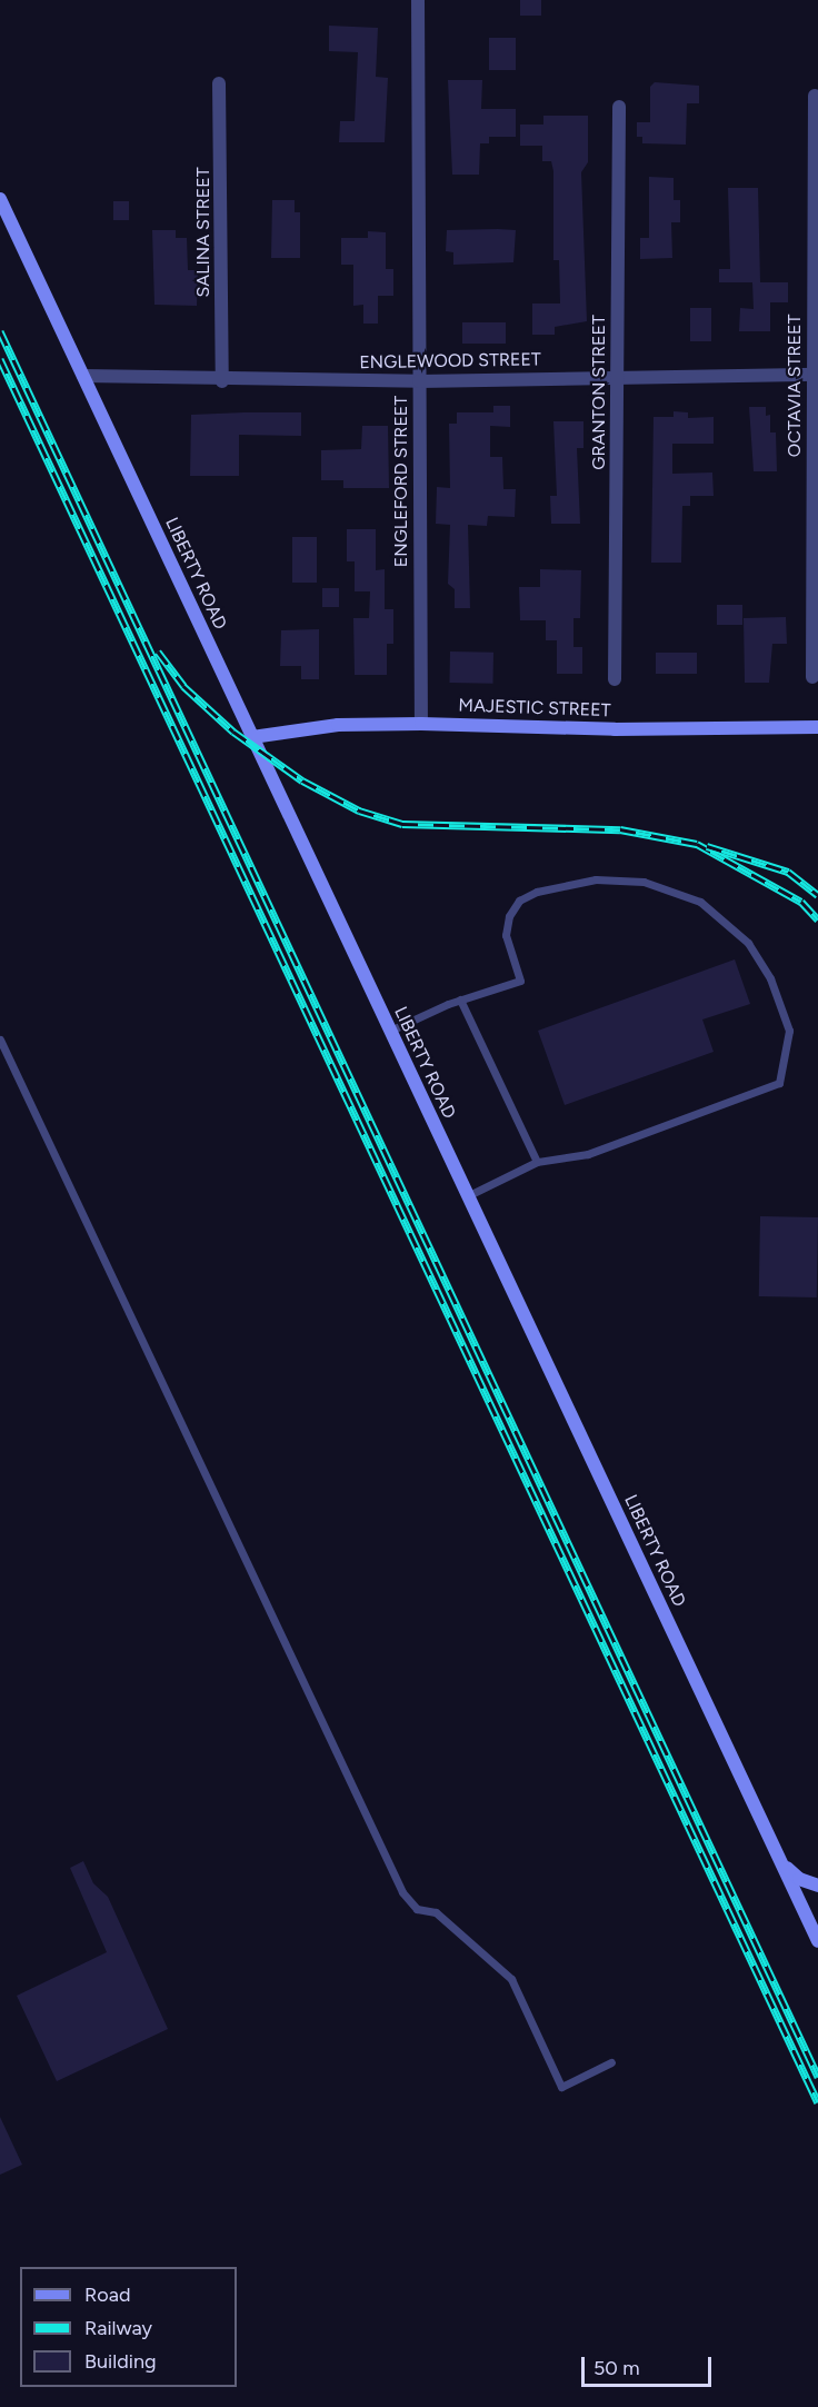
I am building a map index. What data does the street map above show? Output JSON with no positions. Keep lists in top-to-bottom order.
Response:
{
  "streets": {
    "main road": ["LIBERTY ROAD", "MAJESTIC STREET"],
    "street": [
      "SALINA STREET",
      "ENGLEWOOD STREET",
      "OCTAVIA STREET",
      "GRANTON STREET",
      "ENGLEFORD STREET"
    ]
  },
  "crossings": [
    ["SALINA STREET", "ENGLEWOOD STREET"],
    ["ENGLEWOOD STREET", "OCTAVIA STREET"],
    ["ENGLEWOOD STREET", "GRANTON STREET"],
    ["ENGLEWOOD STREET", "ENGLEFORD STREET"],
    ["ENGLEWOOD STREET", "LIBERTY ROAD"],
    ["ENGLEFORD STREET", "MAJESTIC STREET"],
    ["LIBERTY ROAD", "MAJESTIC STREET"]
  ],
  "legend": ["Road", "Railway", "Building"],
  "scale_bar": "50 m"
}
